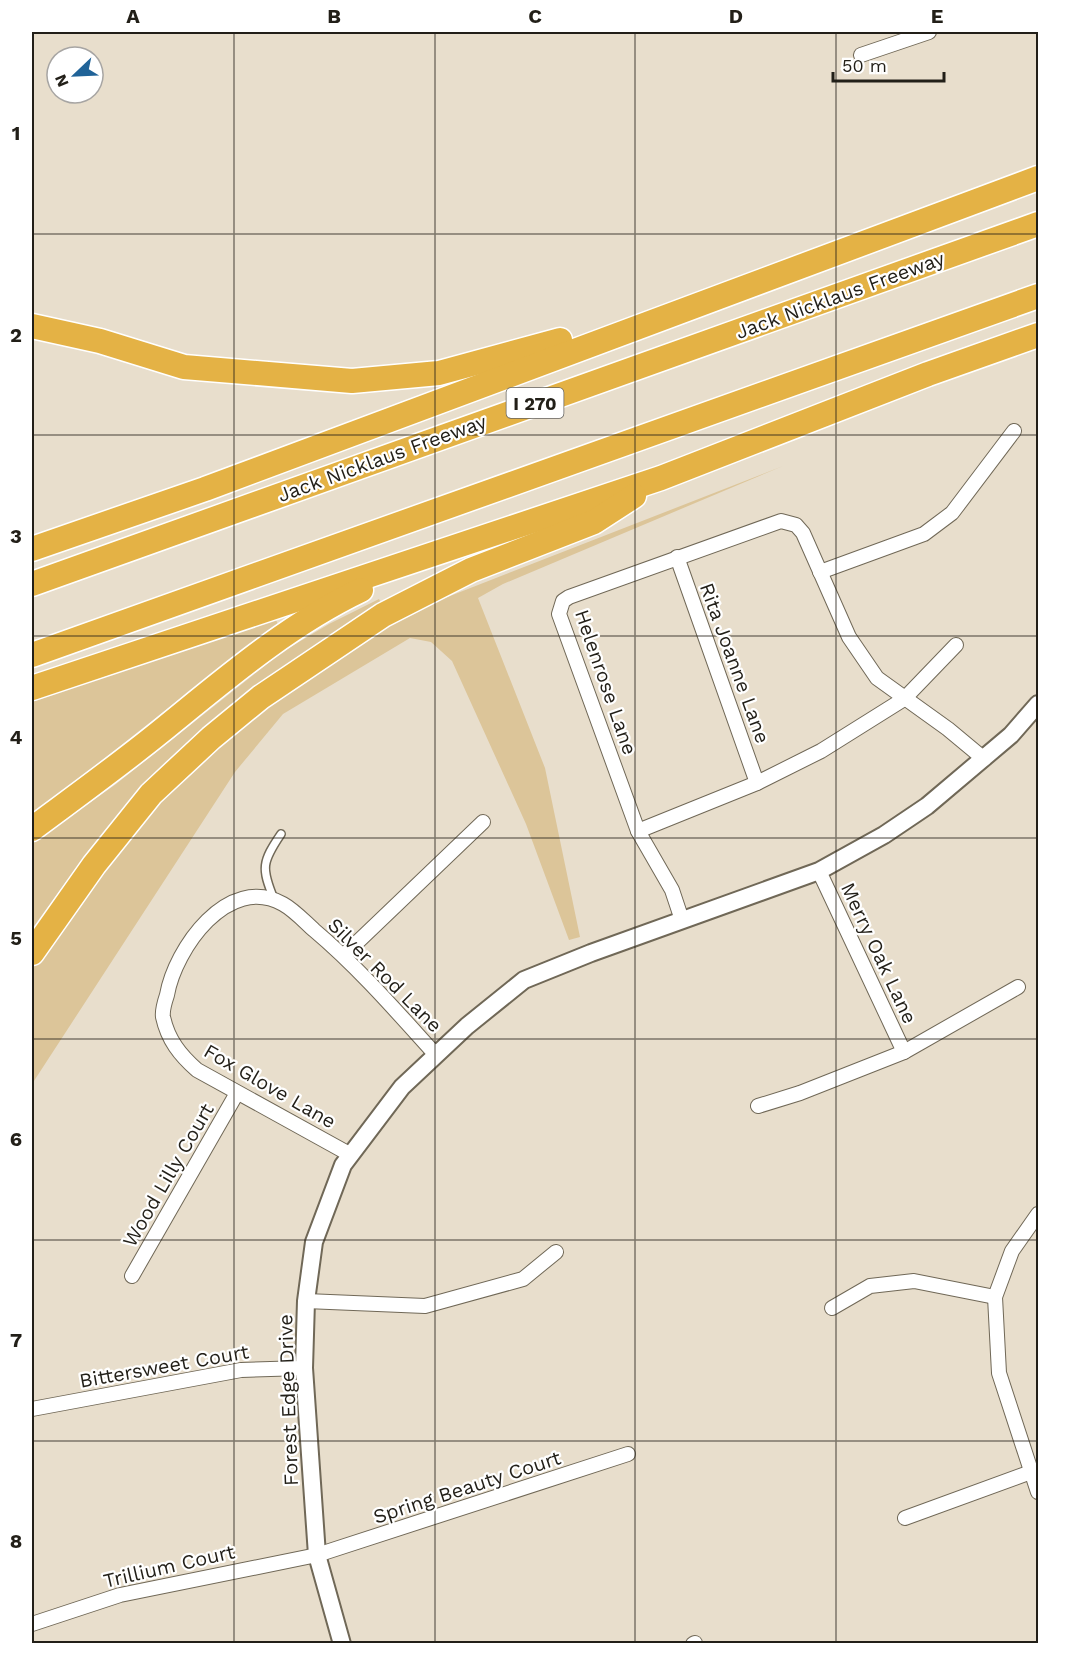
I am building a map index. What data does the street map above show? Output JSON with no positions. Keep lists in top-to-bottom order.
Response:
{
  "streets": {
    "highway": ["Jack Nicklaus Freeway", "I 270"],
    "street": [
      "Rita Joanne Lane",
      "Helenrose Lane",
      "Merry Oak Lane",
      "Silver Rod Lane",
      "Fox Glove Lane",
      "Wood Lilly Court",
      "Bittersweet Court",
      "Forest Edge Drive",
      "Spring Beauty Court",
      "Trillium Court"
    ]
  },
  "crossings": [
    ["Rita Joanne Lane", "Helenrose Lane"],
    ["Helenrose Lane", "Forest Edge Drive"],
    ["Merry Oak Lane", "Forest Edge Drive"],
    ["Silver Rod Lane", "Fox Glove Lane"],
    ["Silver Rod Lane", "Forest Edge Drive"],
    ["Fox Glove Lane", "Wood Lilly Court"],
    ["Fox Glove Lane", "Forest Edge Drive"],
    ["Bittersweet Court", "Forest Edge Drive"],
    ["Forest Edge Drive", "Spring Beauty Court"],
    ["Forest Edge Drive", "Trillium Court"],
    ["Spring Beauty Court", "Trillium Court"]
  ],
  "scale_bar": "50 m",
  "north": "bottom left",
  "grid": {
    "columns": [
      "A",
      "B",
      "C",
      "D",
      "E"
    ],
    "rows": [
      "1",
      "2",
      "3",
      "4",
      "5",
      "6",
      "7",
      "8"
    ]
  }
}
